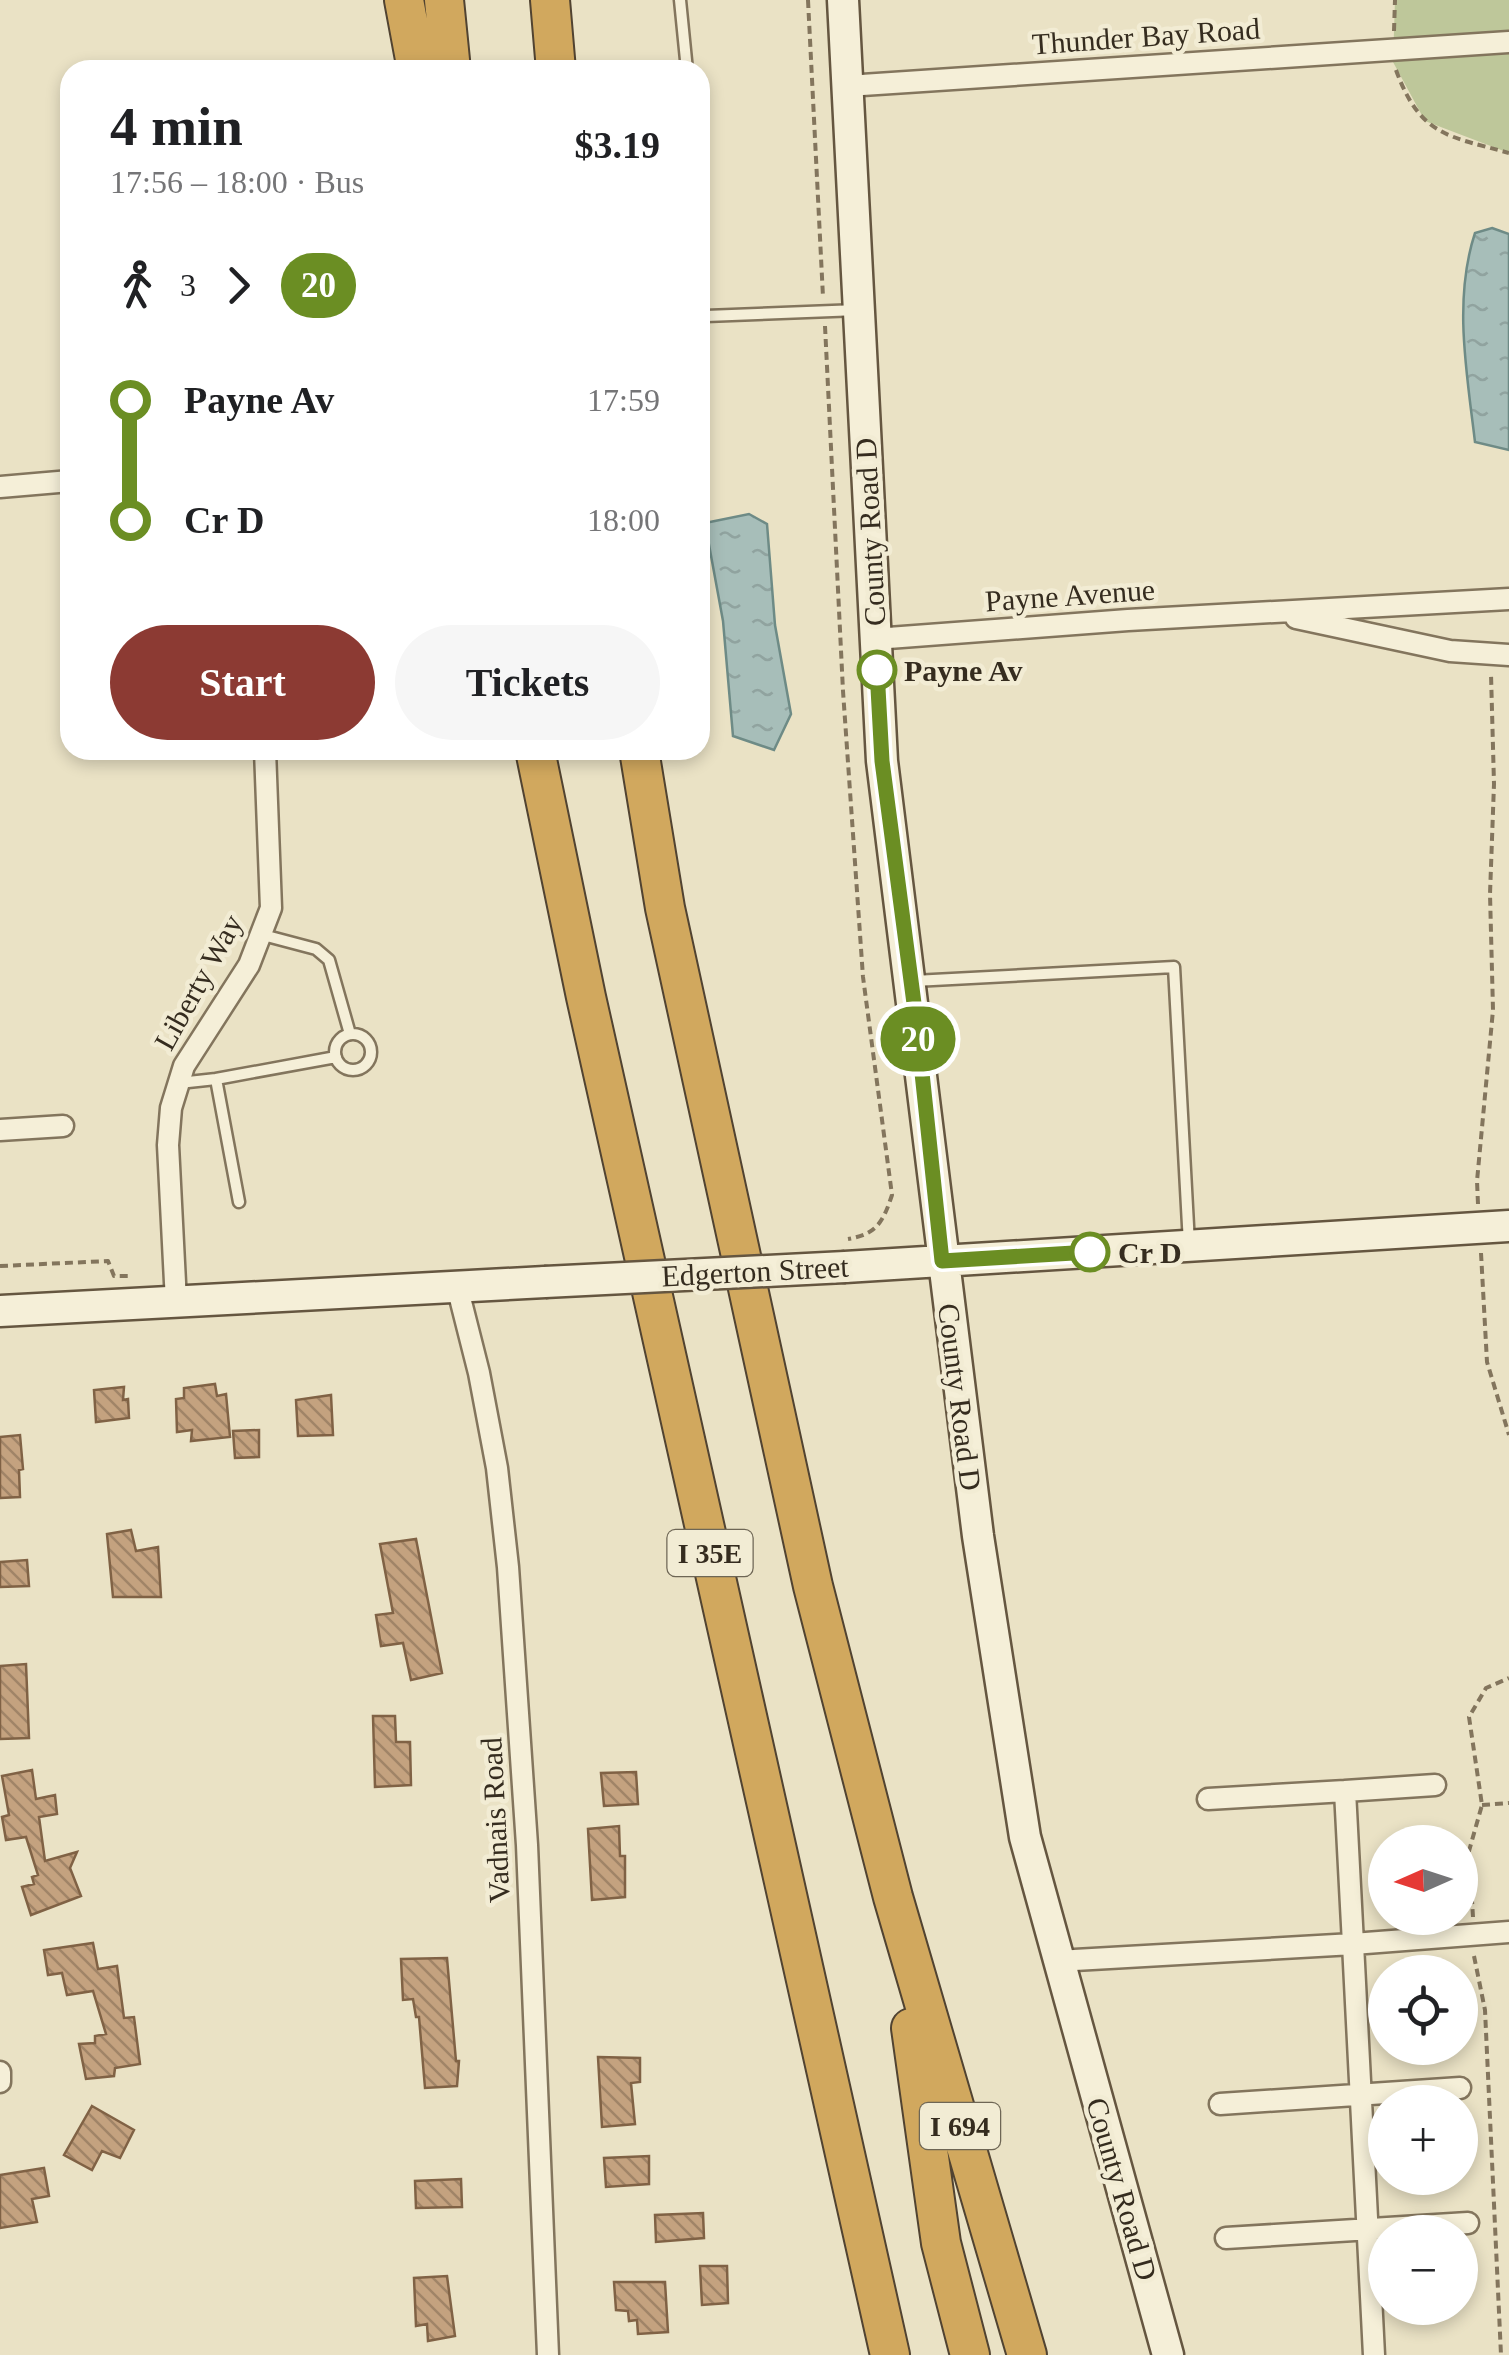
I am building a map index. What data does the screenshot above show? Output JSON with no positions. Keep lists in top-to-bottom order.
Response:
{
  "streets": {
    "highway": ["I 35E", "I 694"],
    "street": [
      "Thunder Bay Road",
      "County Road D",
      "Payne Avenue",
      "Liberty Way",
      "Edgerton Street",
      "Vadnais Road"
    ]
  },
  "crossings": [
    ["Thunder Bay Road", "County Road D"],
    ["County Road D", "Payne Avenue"],
    ["County Road D", "Edgerton Street"],
    ["Liberty Way", "Edgerton Street"],
    ["Edgerton Street", "Vadnais Road"]
  ],
  "places": ["Payne Av", "Cr D"],
  "lines": ["bus line 20"],
  "north": "left",
  "page": {
    "on_map": "20",
    "heading": ["4 min", "17:56 – 18:00 · Bus", "$3.19"],
    "legs": ["3", "20"],
    "list": [
      {
        "name": "Payne Av",
        "value": "17:59"
      },
      {
        "name": "Cr D",
        "value": "18:00"
      }
    ],
    "buttons": ["Start", "Tickets"],
    "map_buttons": ["+", "−"]
  }
}
